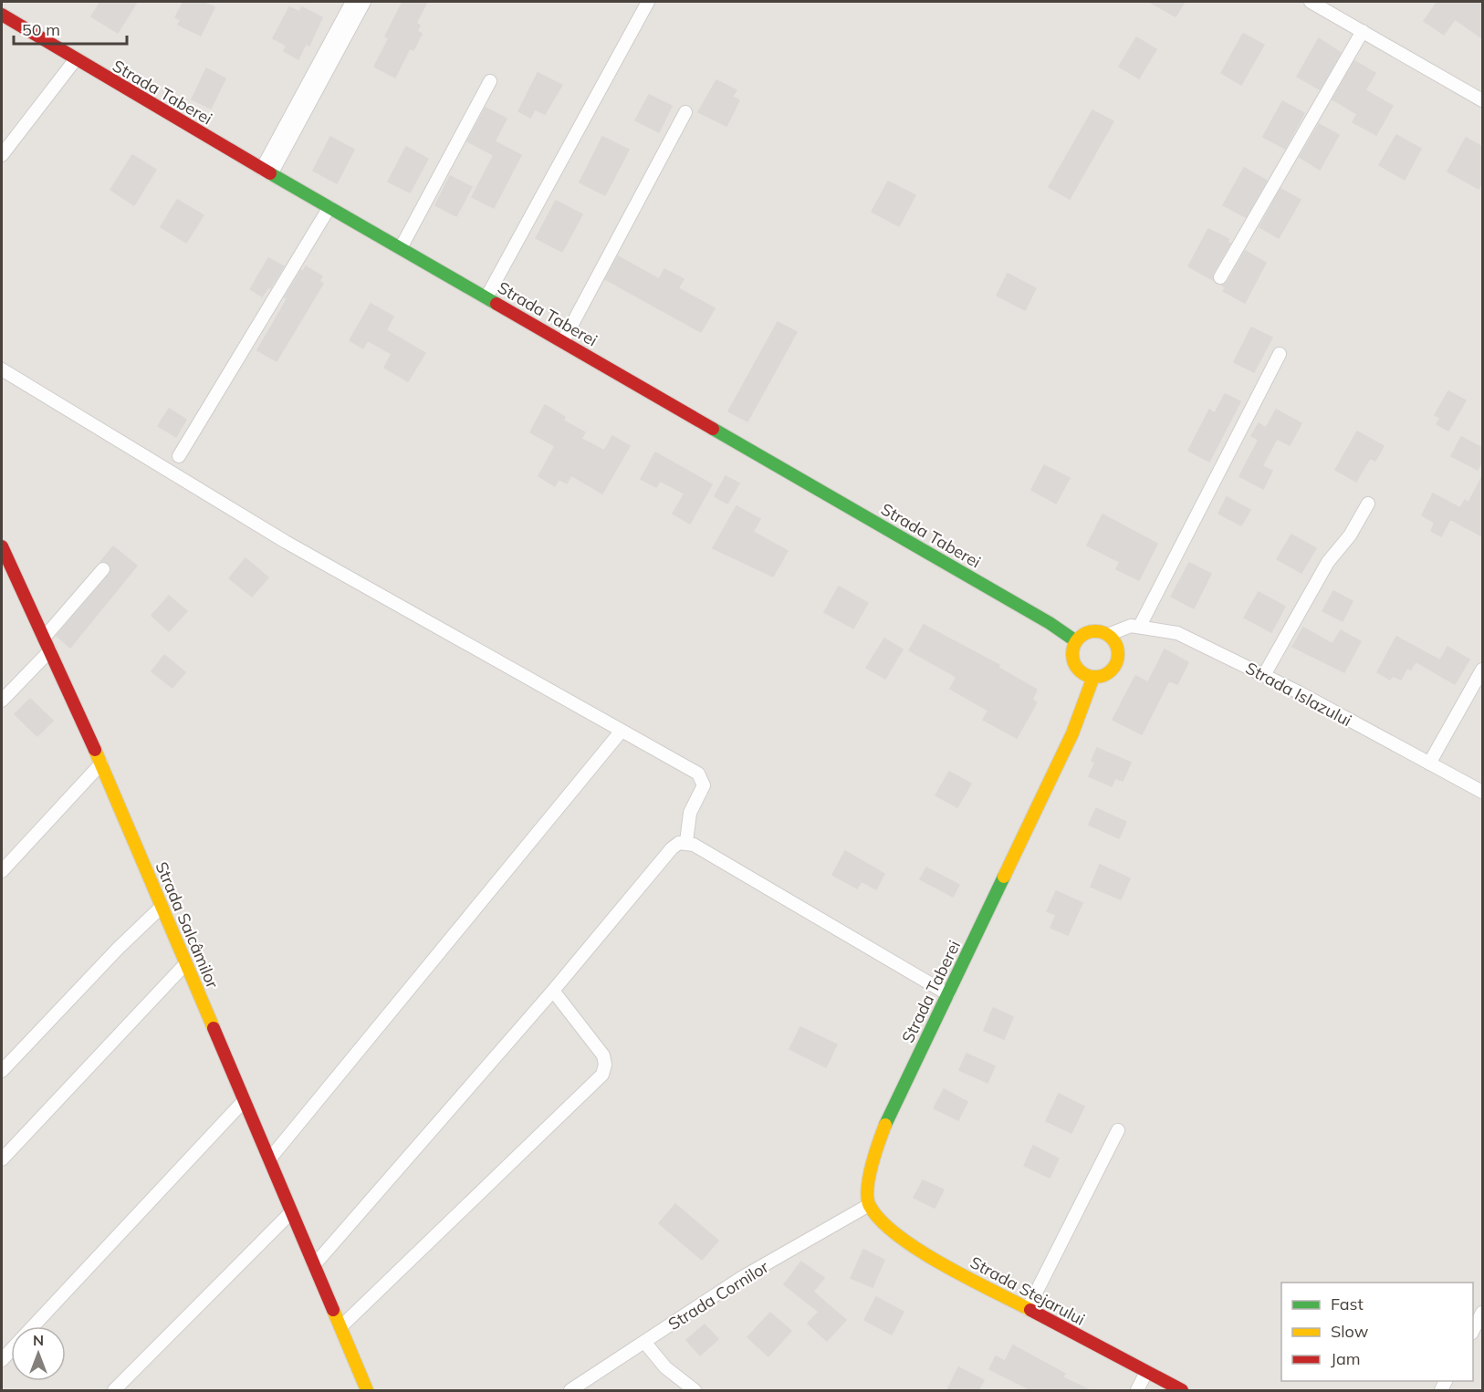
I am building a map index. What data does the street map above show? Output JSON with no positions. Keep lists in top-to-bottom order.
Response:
{
  "streets": {
    "street": [
      "Strada Taberei",
      "Strada Islazului",
      "Strada Salcâmilor",
      "Strada Stejarului",
      "Strada Cornilor"
    ]
  },
  "crossings": [
    ["Strada Taberei", "Strada Islazului"],
    ["Strada Taberei", "Strada Stejarului"],
    ["Strada Taberei", "Strada Cornilor"],
    ["Strada Stejarului", "Strada Cornilor"]
  ],
  "legend": ["Fast", "Slow", "Jam"],
  "scale_bar": "50 m",
  "north": "top"
}
